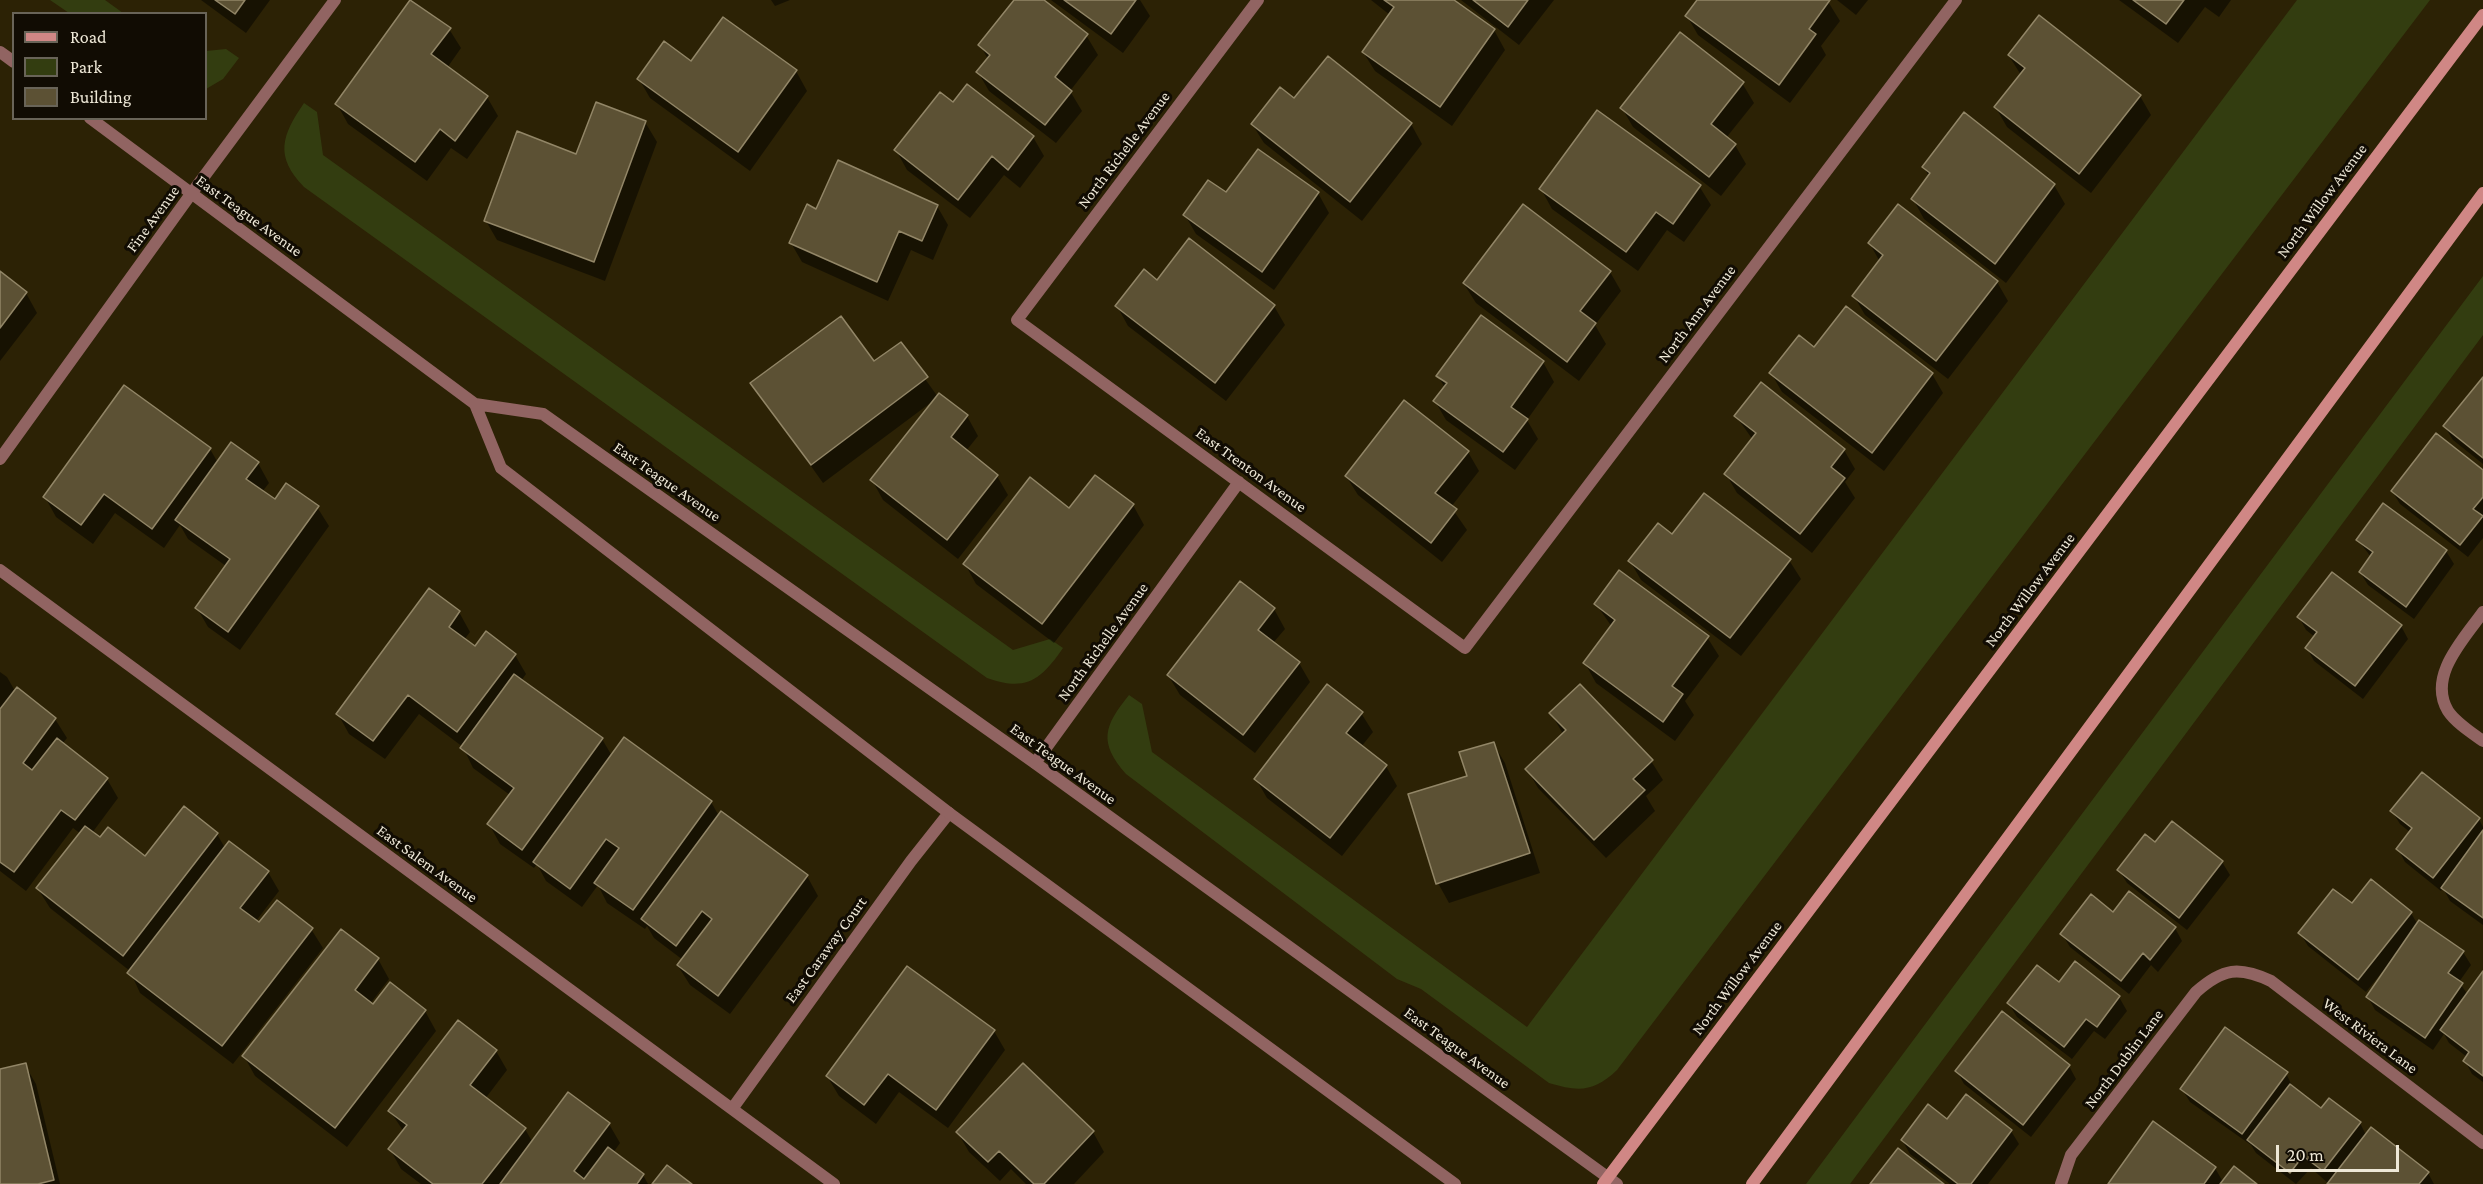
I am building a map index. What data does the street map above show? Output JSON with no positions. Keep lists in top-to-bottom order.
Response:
{
  "streets": {
    "main road": ["North Willow Avenue"],
    "street": [
      "North Richelle Avenue",
      "East Teague Avenue",
      "Fine Avenue",
      "North Ann Avenue",
      "East Trenton Avenue",
      "East Salem Avenue",
      "East Caraway Court",
      "West Riviera Lane",
      "North Dublin Lane"
    ]
  },
  "crossings": [
    ["North Richelle Avenue", "East Teague Avenue"],
    ["North Richelle Avenue", "East Trenton Avenue"],
    ["North Willow Avenue", "East Teague Avenue"],
    ["East Teague Avenue", "Fine Avenue"],
    ["North Ann Avenue", "East Trenton Avenue"],
    ["East Salem Avenue", "East Caraway Court"],
    ["West Riviera Lane", "North Dublin Lane"]
  ],
  "legend": ["Road", "Park", "Building"],
  "scale_bar": "20 m"
}
